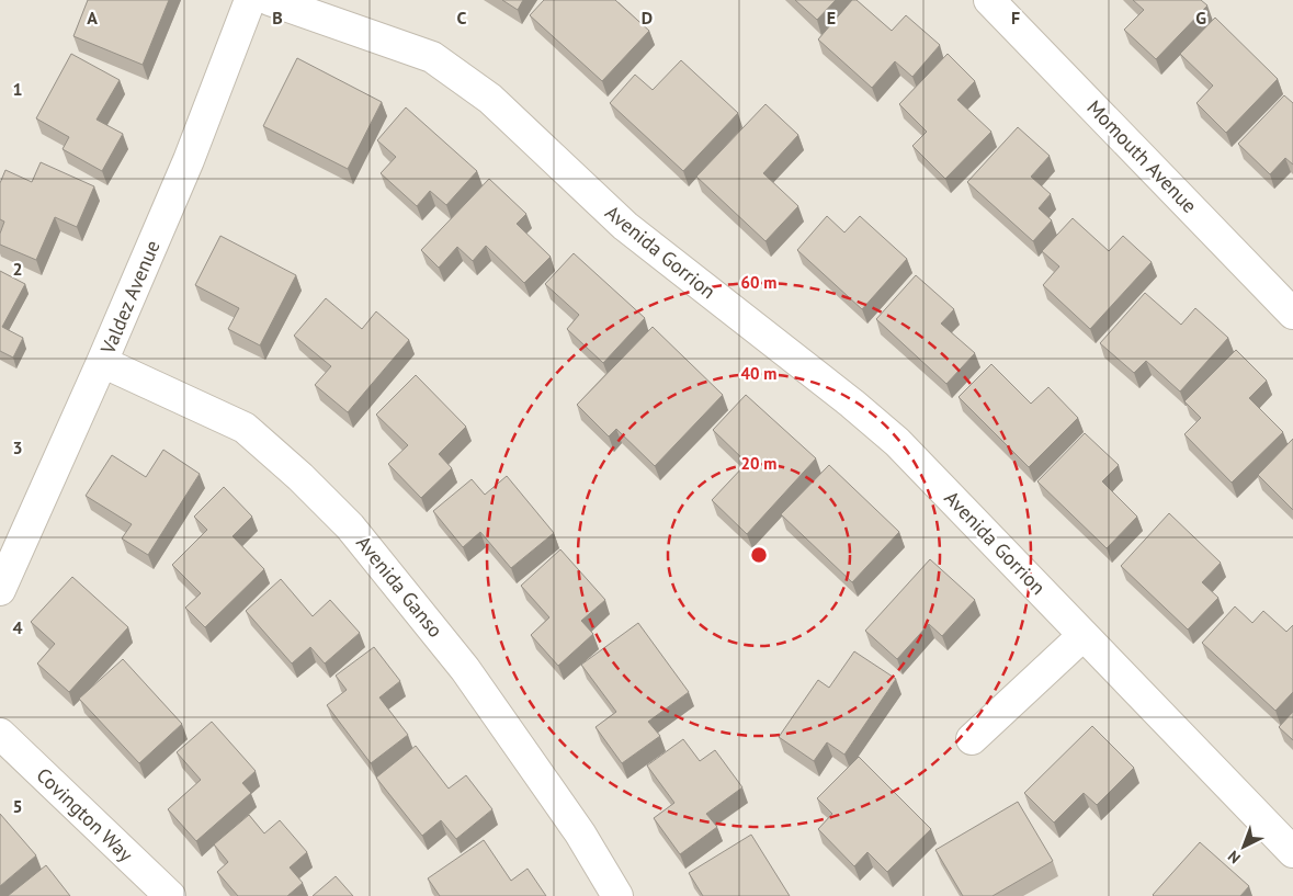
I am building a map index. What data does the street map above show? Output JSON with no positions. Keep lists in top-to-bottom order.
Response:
{
  "streets": {
    "street": [
      "Momouth Avenue",
      "Avenida Gorrion",
      "Valdez Avenue",
      "Avenida Ganso",
      "Covington Way"
    ]
  },
  "crossings": [
    ["Valdez Avenue", "Avenida Ganso"]
  ],
  "north": "bottom left",
  "grid": {
    "columns": [
      "A",
      "B",
      "C",
      "D",
      "E",
      "F",
      "G"
    ],
    "rows": [
      "1",
      "2",
      "3",
      "4",
      "5"
    ]
  },
  "rings": ["60 m", "40 m", "20 m"]
}
